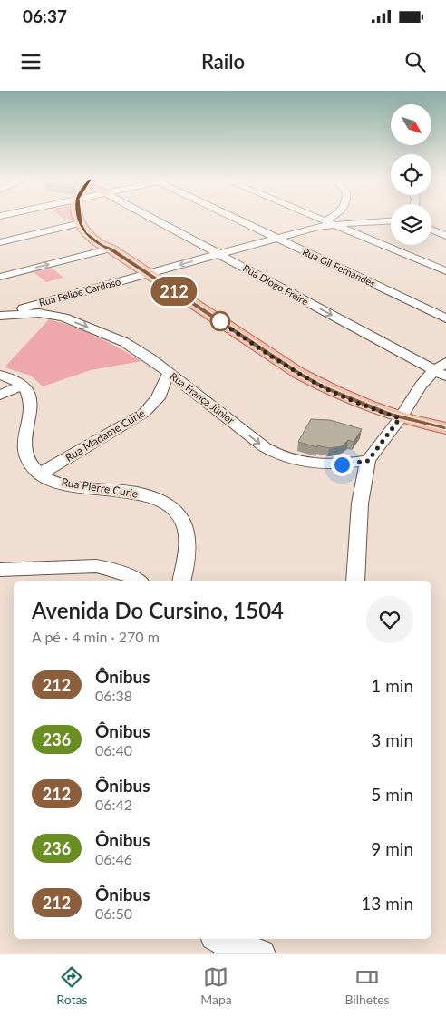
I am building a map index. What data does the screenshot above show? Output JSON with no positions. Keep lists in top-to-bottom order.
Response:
{
  "streets": {
    "street": [
      "Rua Gil Fernandes",
      "Rua Diogo Freire",
      "Rua Felipe Cardoso",
      "Rua França Júnior",
      "Rua Madame Curie",
      "Rua Pierre Curie"
    ]
  },
  "crossings": [
    ["Rua Gil Fernandes", "Rua Felipe Cardoso"],
    ["Rua Diogo Freire", "Rua Felipe Cardoso"],
    ["Rua Felipe Cardoso", "Rua França Júnior"],
    ["Rua França Júnior", "Rua Madame Curie"],
    ["Rua Madame Curie", "Rua Pierre Curie"]
  ],
  "one_way": ["Rua França Júnior"],
  "lines": ["bus line 212"],
  "north": "bottom right",
  "page": {
    "status": "06:37",
    "header": "Railo",
    "on_map": "212",
    "heading": ["Avenida Do Cursino, 1504", "A pé · 4 min · 270 m"],
    "list": [
      {
        "mark": "212",
        "name": "Ônibus",
        "note": "06:38",
        "value": "1 min"
      },
      {
        "mark": "236",
        "name": "Ônibus",
        "note": "06:40",
        "value": "3 min"
      },
      {
        "mark": "212",
        "name": "Ônibus",
        "note": "06:42",
        "value": "5 min"
      },
      {
        "mark": "236",
        "name": "Ônibus",
        "note": "06:46",
        "value": "9 min"
      },
      {
        "mark": "212",
        "name": "Ônibus",
        "note": "06:50",
        "value": "13 min"
      }
    ],
    "tabs": ["Rotas", "Mapa", "Bilhetes"]
  }
}
